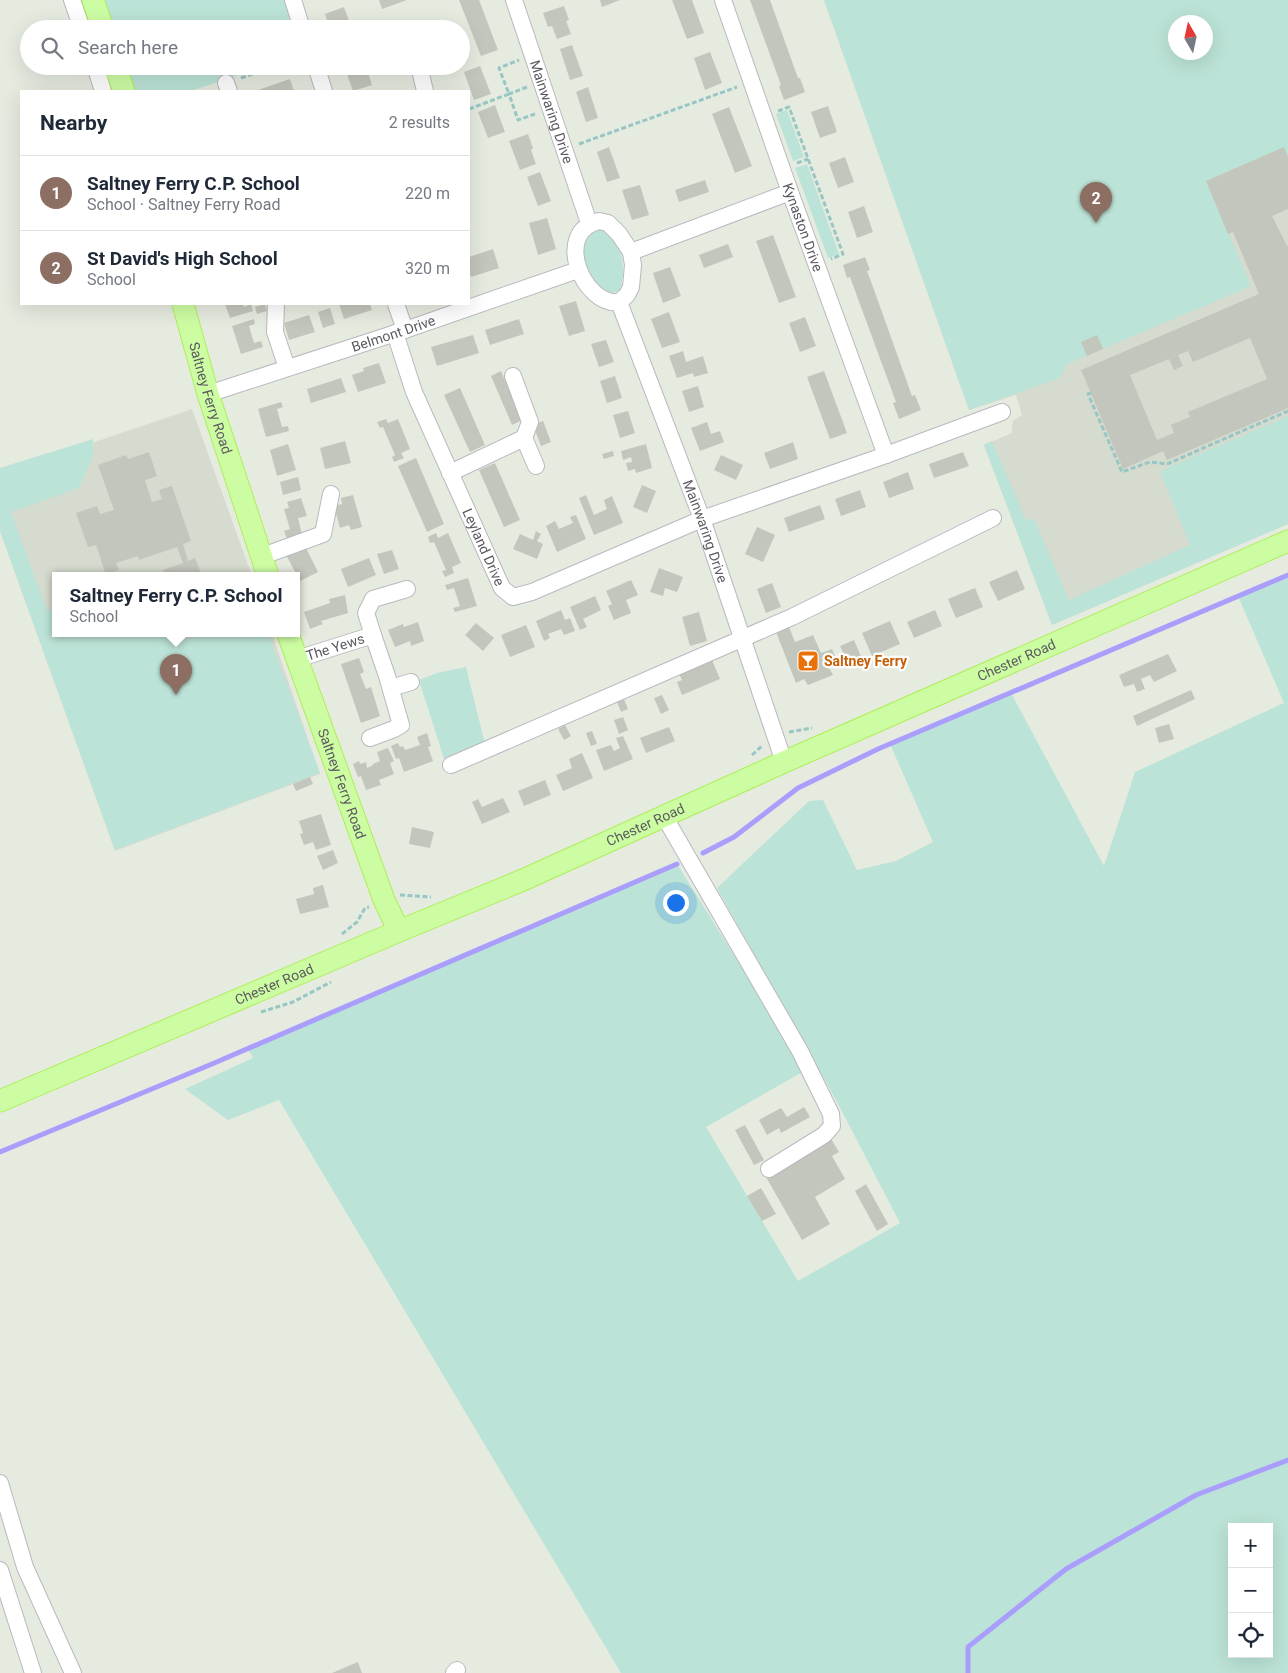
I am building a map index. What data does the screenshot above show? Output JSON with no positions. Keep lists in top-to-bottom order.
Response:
{
  "streets": {
    "main road": ["Saltney Ferry Road", "Chester Road"],
    "street": [
      "Mainwaring Drive",
      "Kynaston Drive",
      "Belmont Drive",
      "Leyland Drive",
      "The Yews"
    ]
  },
  "crossings": [
    ["Mainwaring Drive", "Belmont Drive"],
    ["Mainwaring Drive", "Leyland Drive"],
    ["Mainwaring Drive", "Chester Road"],
    ["Belmont Drive", "Saltney Ferry Road"],
    ["Belmont Drive", "Leyland Drive"],
    ["Saltney Ferry Road", "The Yews"],
    ["Saltney Ferry Road", "Chester Road"]
  ],
  "places": {
    "bar": ["Saltney Ferry"]
  },
  "north": "top",
  "page": {
    "search": "Search here",
    "heading": ["Nearby", "2 results"],
    "list": [
      {
        "mark": "1",
        "name": "Saltney Ferry C.P. School",
        "note": "School · Saltney Ferry Road",
        "value": "220 m"
      },
      {
        "mark": "2",
        "name": "St David's High School",
        "note": "School",
        "value": "320 m"
      }
    ],
    "pins": ["2", "1"],
    "popup": ["Saltney Ferry C.P. School", "School"],
    "map_buttons": ["+", "−"]
  }
}
